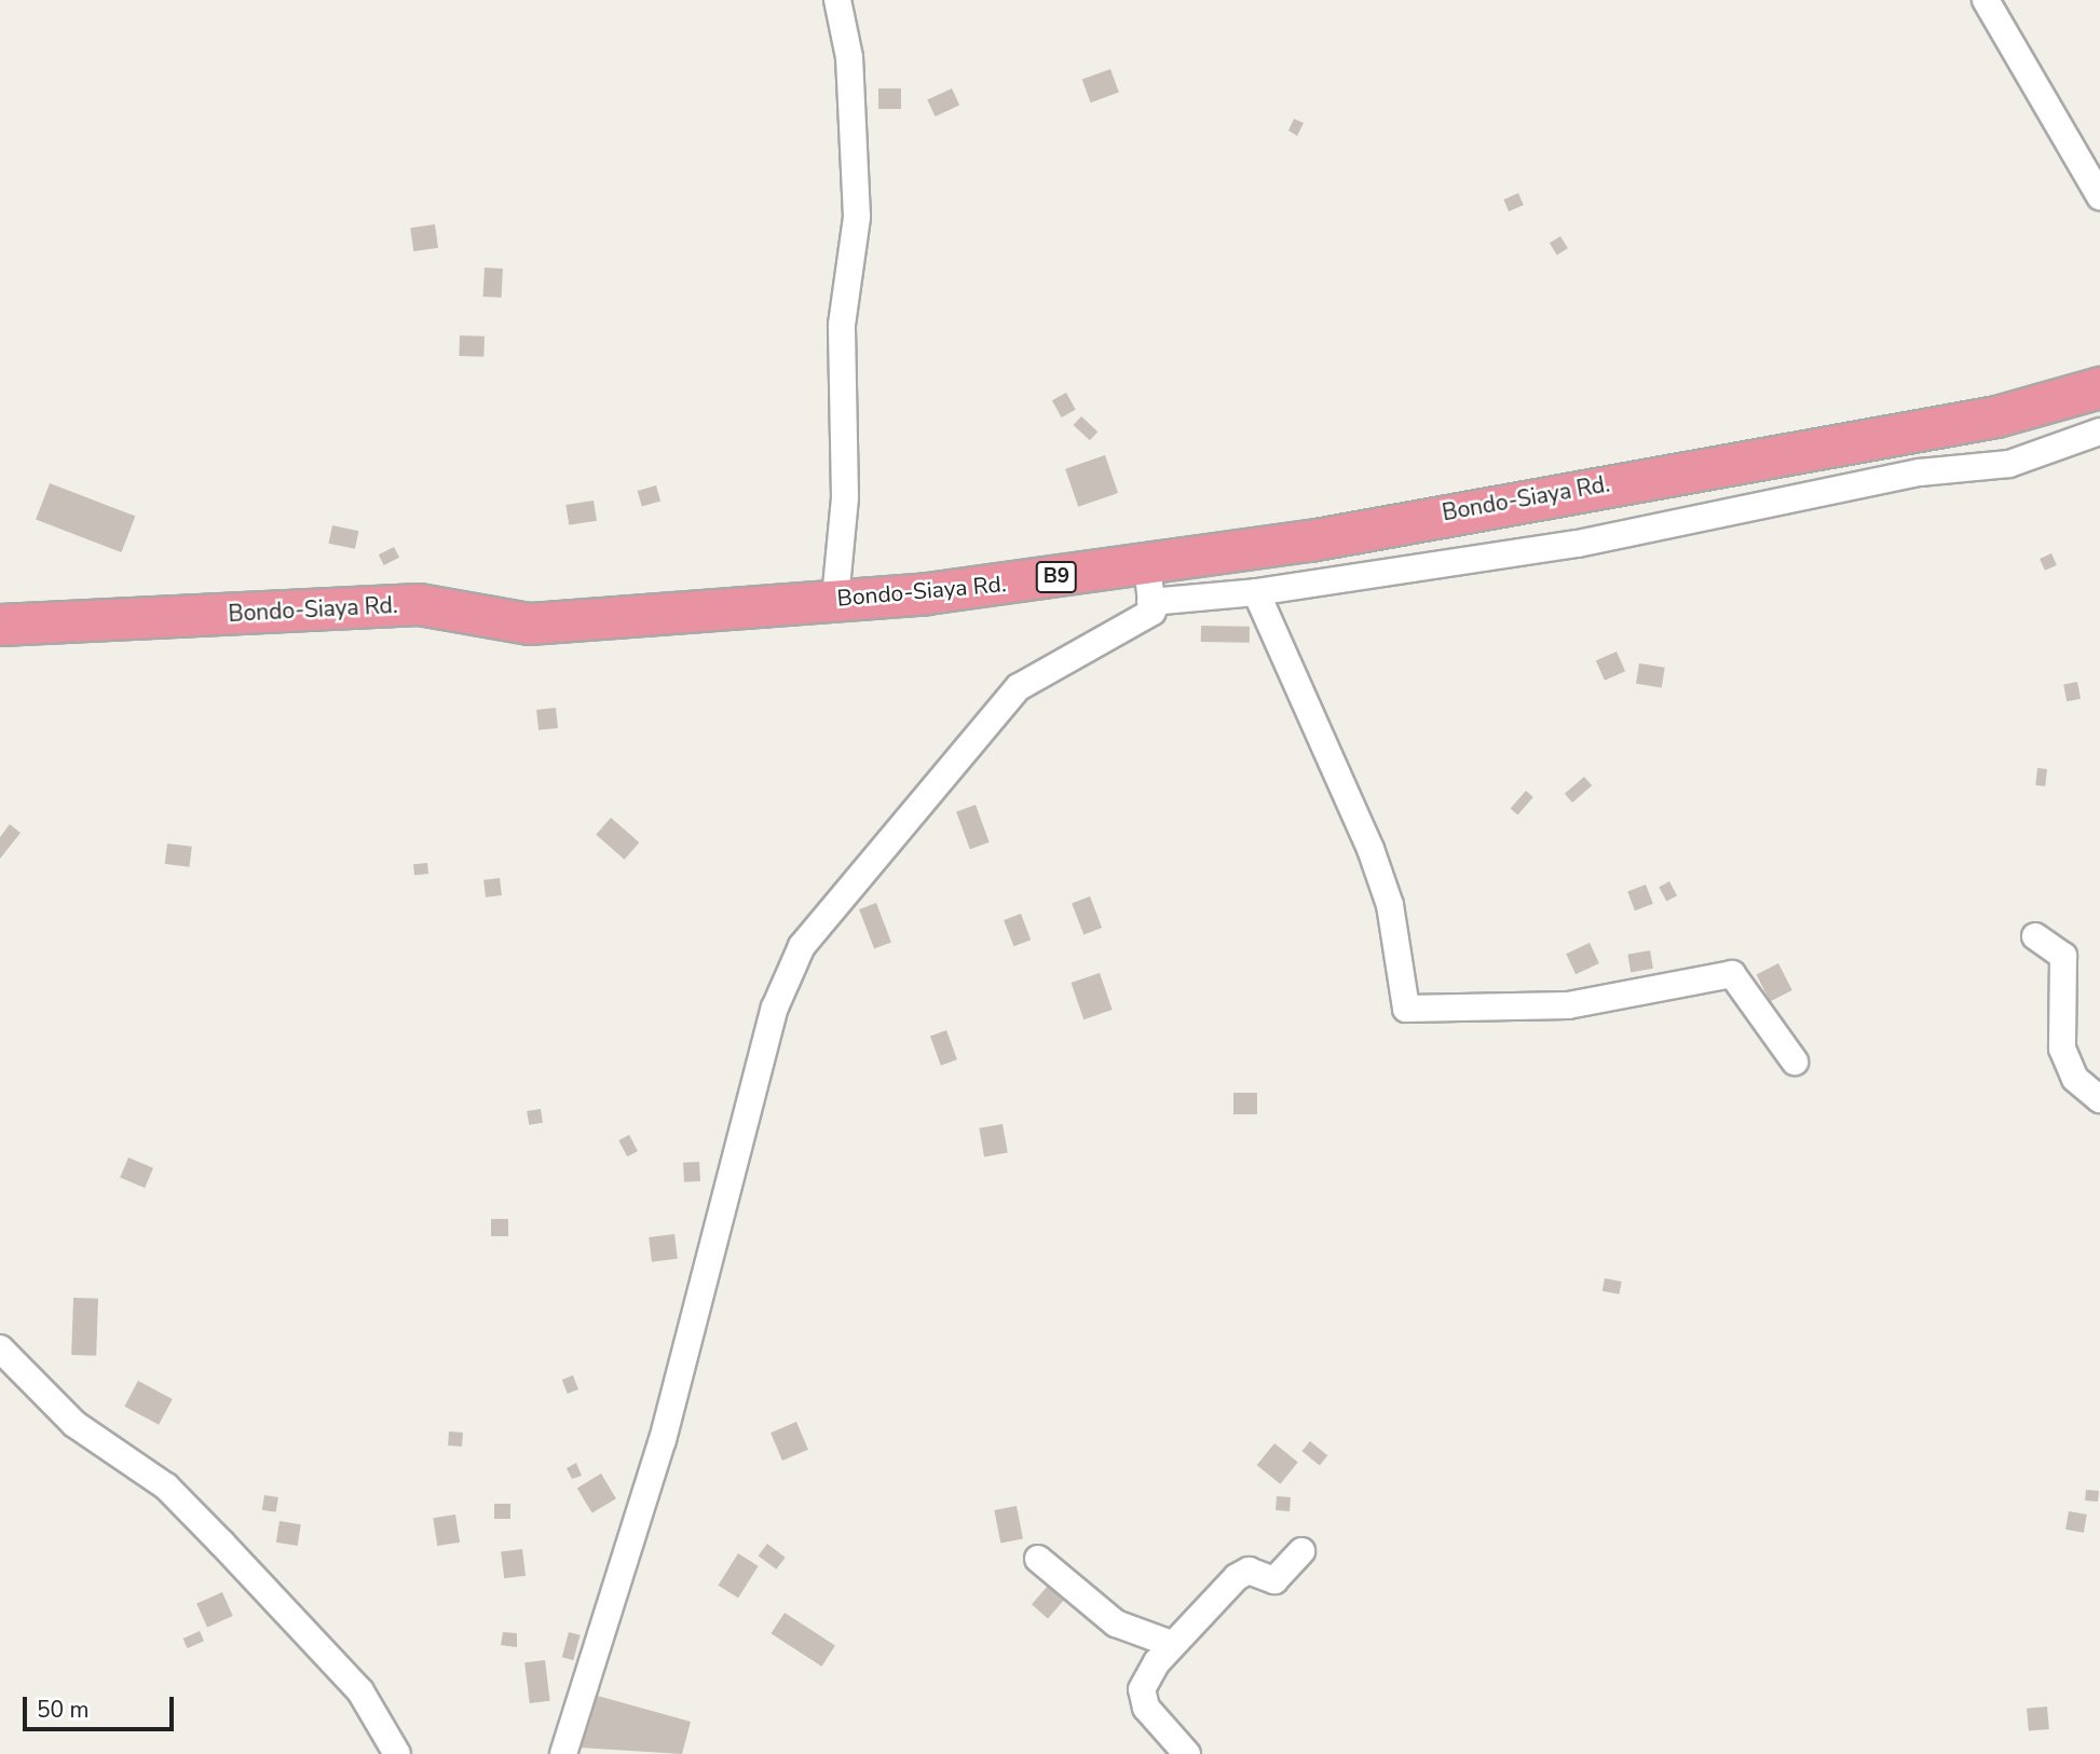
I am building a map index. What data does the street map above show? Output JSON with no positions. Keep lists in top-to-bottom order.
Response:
{
  "streets": {
    "highway": ["Bondo-Siaya Rd.", "B9"]
  },
  "scale_bar": "50 m"
}
